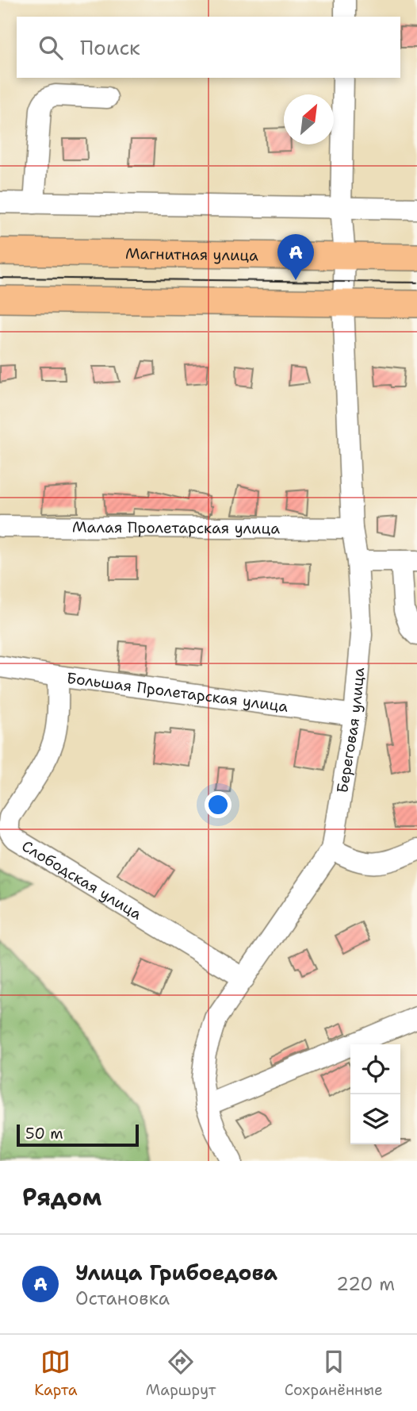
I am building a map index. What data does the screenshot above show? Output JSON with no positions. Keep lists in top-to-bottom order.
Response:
{
  "streets": {
    "main road": ["Магнитная улица"],
    "street": [
      "Малая Пролетарская улица",
      "Большая Пролетарская улица",
      "Береговая улица",
      "Слободская улица"
    ]
  },
  "crossings": [
    ["Магнитная улица", "Береговая улица"],
    ["Малая Пролетарская улица", "Береговая улица"],
    ["Большая Пролетарская улица", "Береговая улица"],
    ["Большая Пролетарская улица", "Слободская улица"],
    ["Береговая улица", "Слободская улица"]
  ],
  "scale_bar": "50 m",
  "north": "top right",
  "page": {
    "search": "Поиск",
    "pins": "A",
    "scale": "50 m",
    "heading": "Рядом",
    "list": [
      {
        "mark": "A",
        "name": "Улица Грибоедова",
        "note": "Остановка",
        "value": "220 m"
      }
    ],
    "nav": ["Карта", "Маршрут", "Сохранённые"]
  }
}
